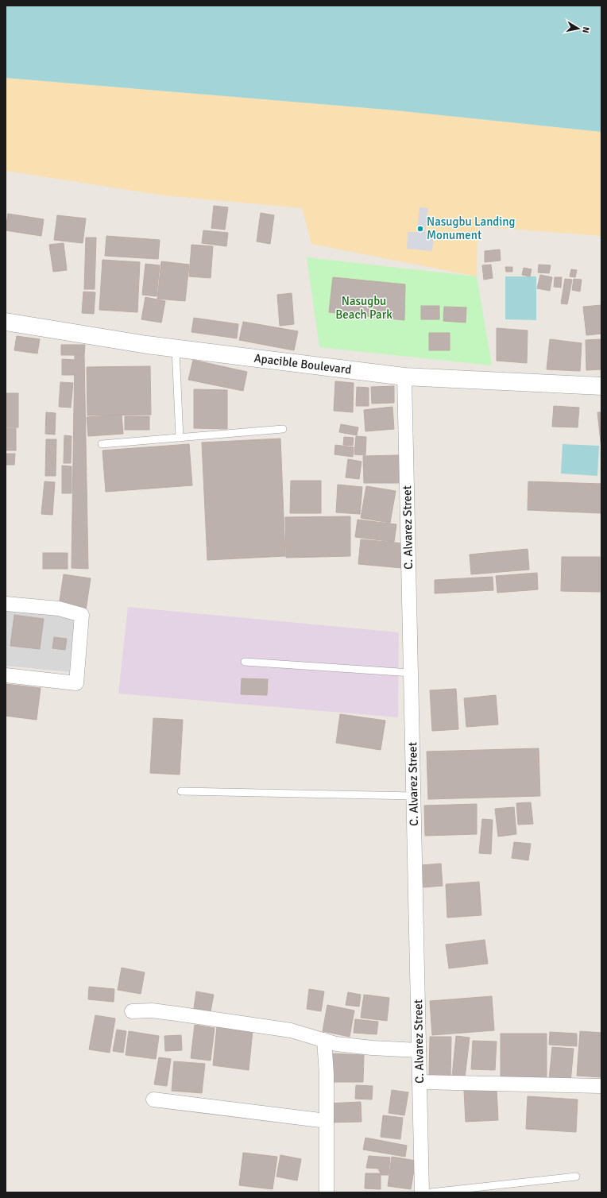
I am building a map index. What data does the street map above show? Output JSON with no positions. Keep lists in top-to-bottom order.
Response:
{
  "streets": {
    "street": ["Apacible Boulevard", "C. Alvarez Street"]
  },
  "crossings": [
    ["Apacible Boulevard", "C. Alvarez Street"]
  ],
  "parks": ["Nasugbu Beach Park"],
  "places": ["Nasugbu Landing Monument"],
  "north": "right"
}
